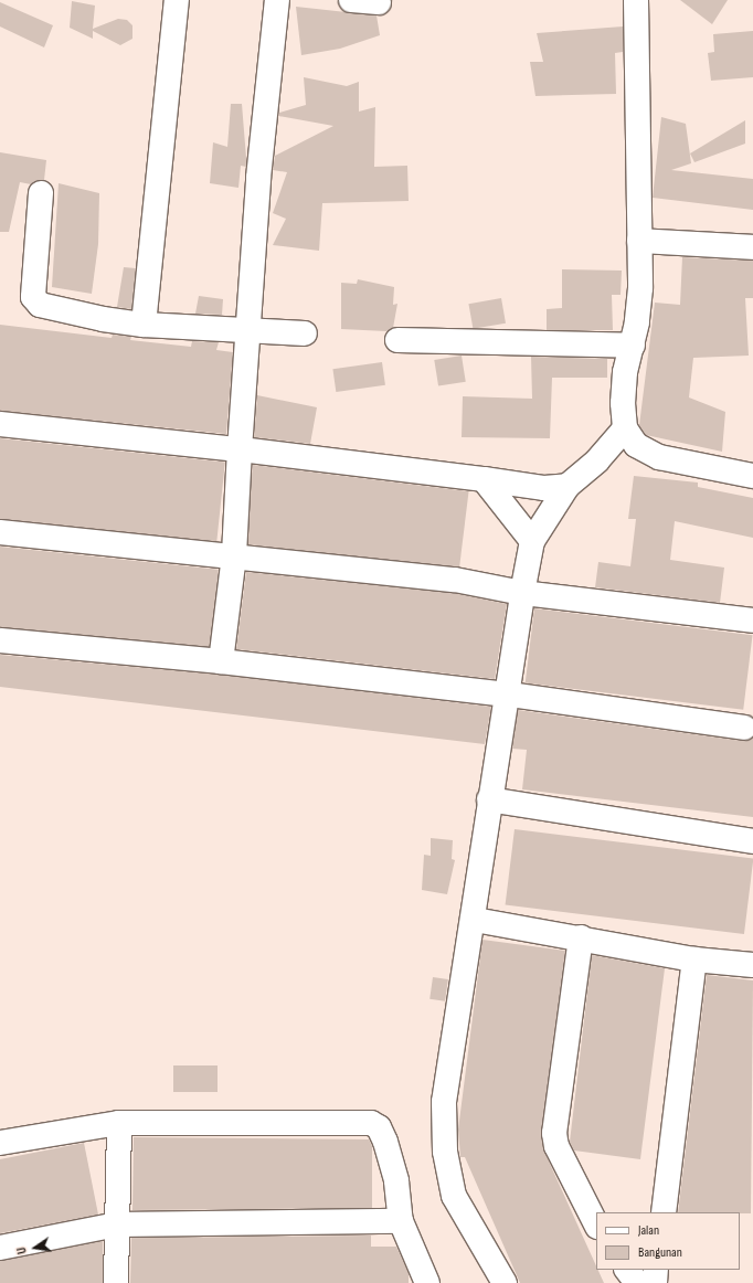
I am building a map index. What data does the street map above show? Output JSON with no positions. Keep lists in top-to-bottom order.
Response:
{
  "legend": ["Jalan", "Bangunan"],
  "north": "left"
}
